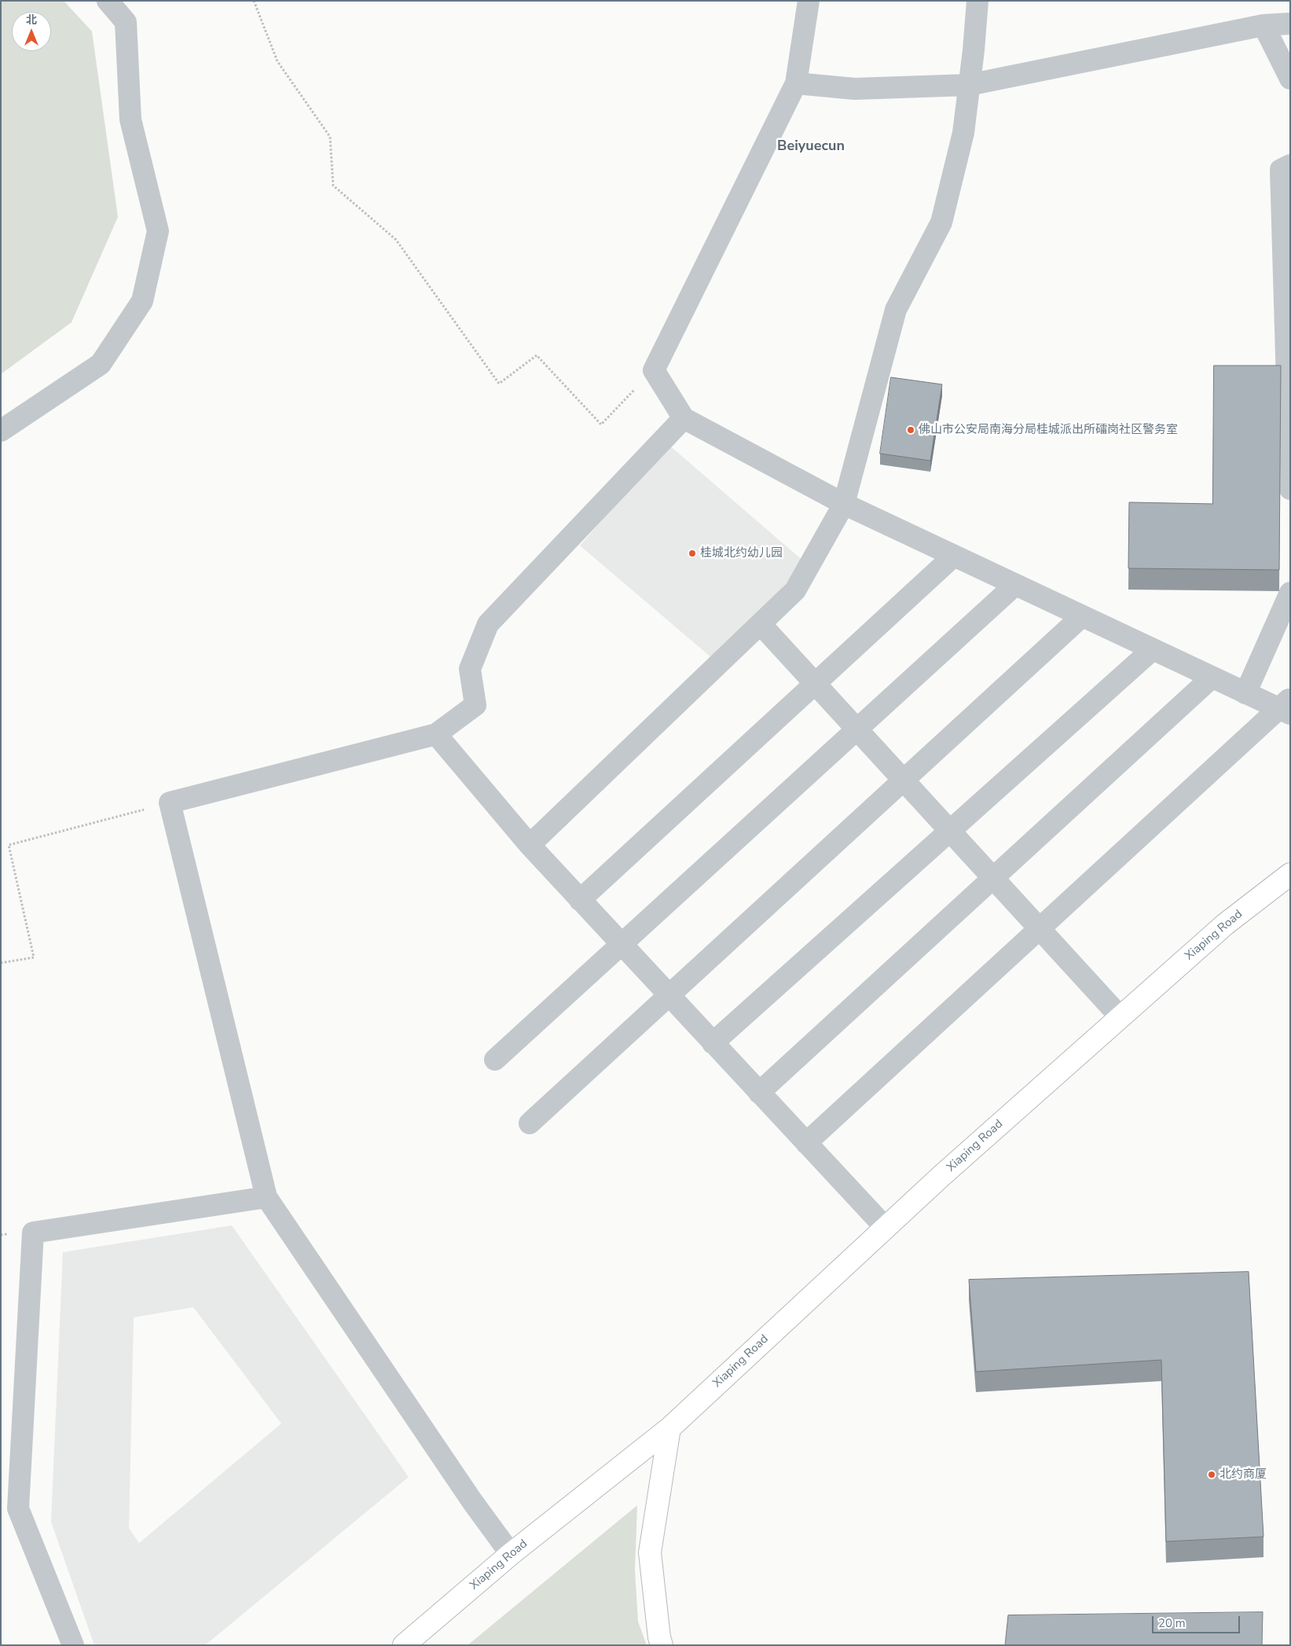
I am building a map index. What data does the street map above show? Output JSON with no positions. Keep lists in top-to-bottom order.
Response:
{
  "streets": {
    "main road": ["Xiaping Road"]
  },
  "districts": ["Beiyuecun"],
  "places": ["佛山市公安局南海分局桂城派出所礌岗社区警务室", "桂城北约幼儿园", "北约商厦"],
  "scale_bar": "20 m",
  "north": "top"
}
